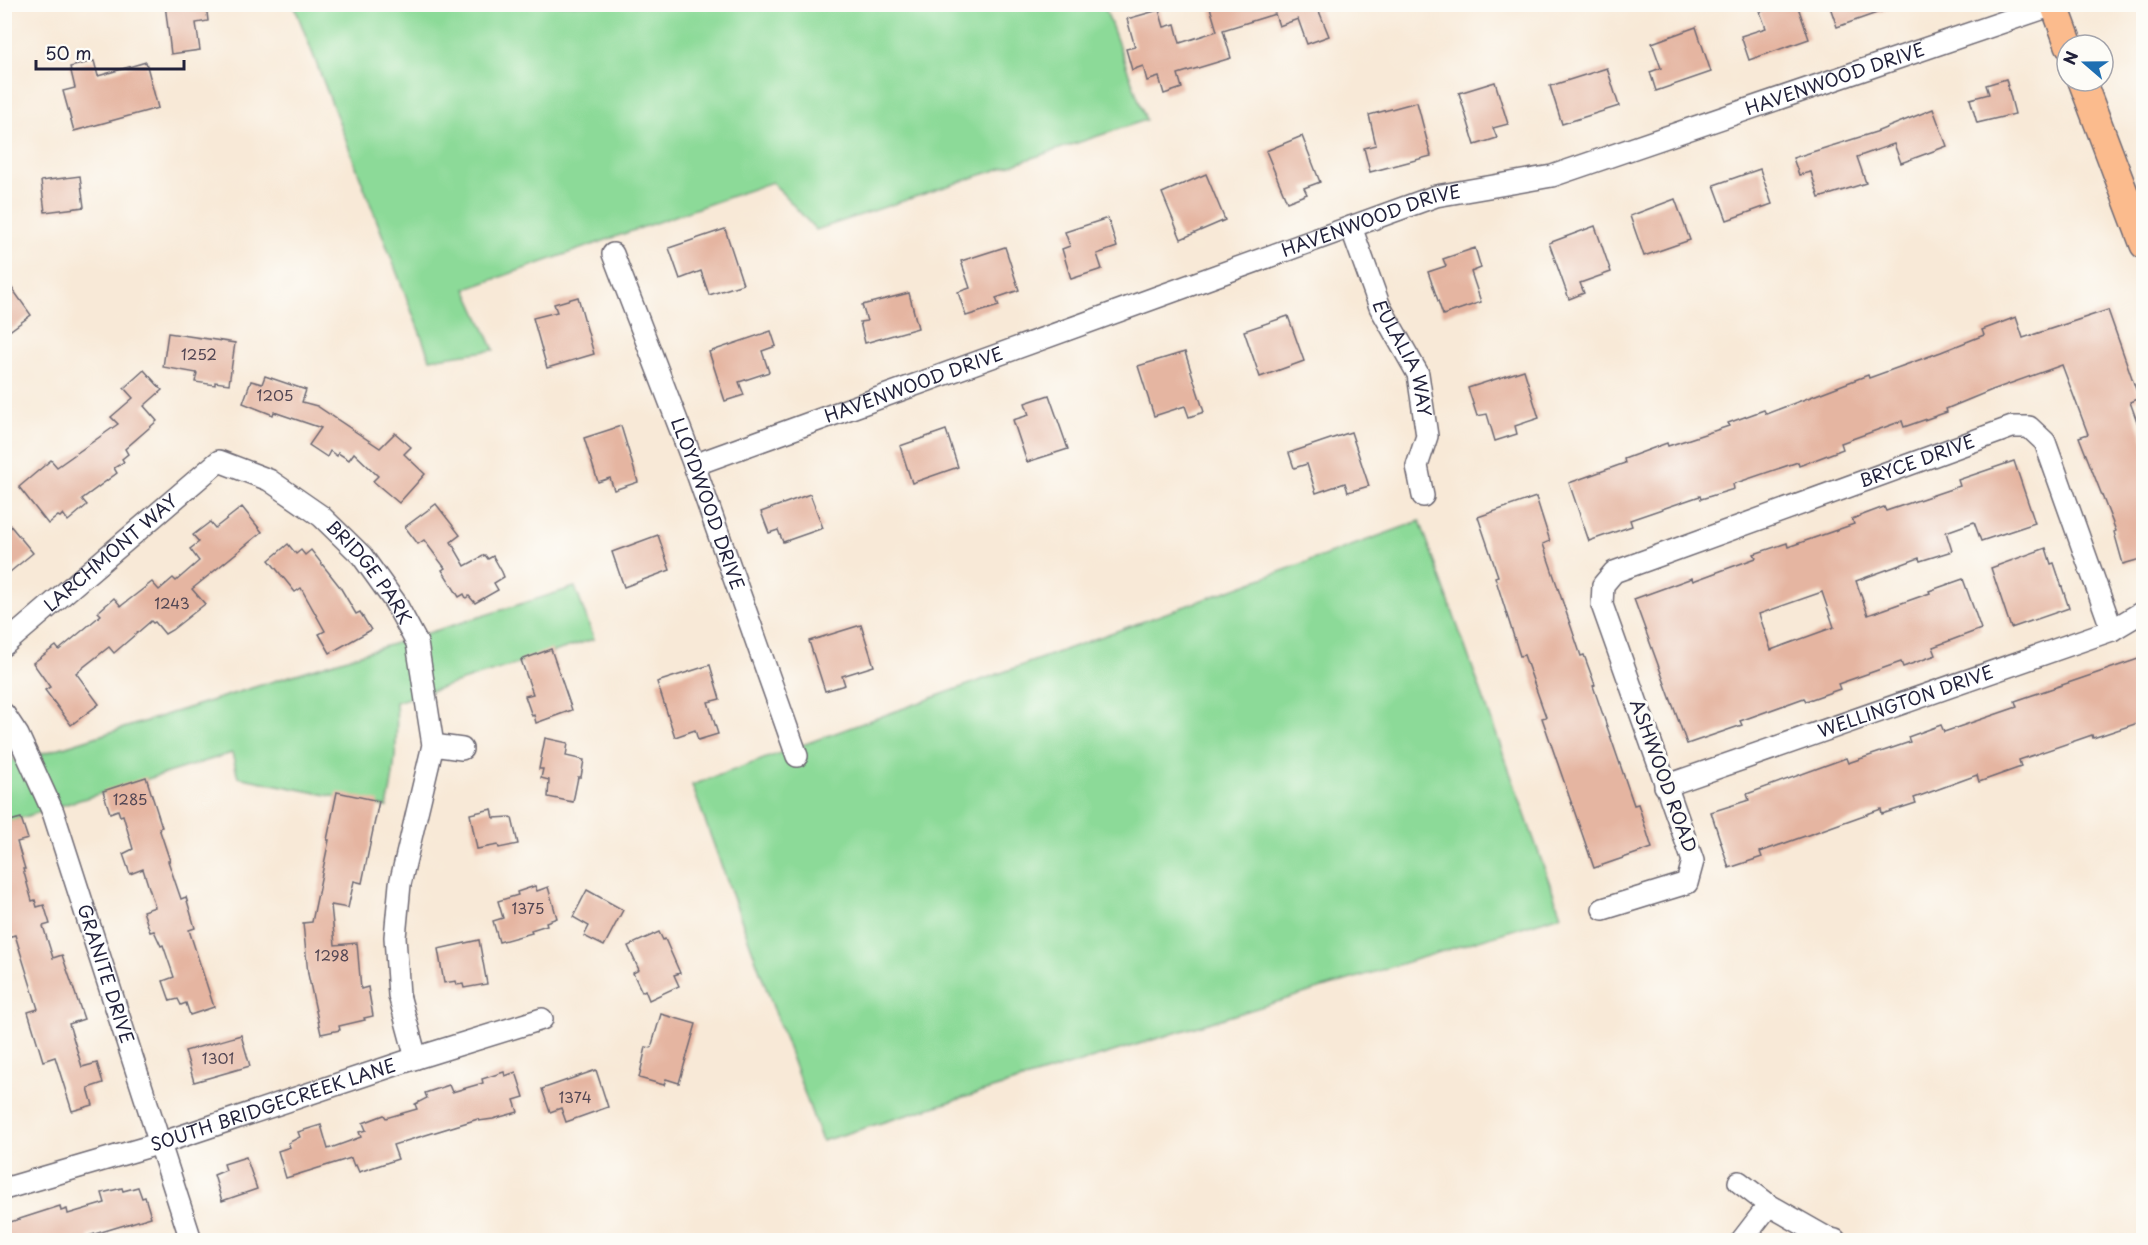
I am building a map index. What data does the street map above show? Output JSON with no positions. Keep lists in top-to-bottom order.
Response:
{
  "streets": {
    "street": [
      "HAVENWOOD DRIVE",
      "EULALIA WAY",
      "BRYCE DRIVE",
      "LLOYDWOOD DRIVE",
      "LARCHMONT WAY",
      "BRIDGE PARK",
      "WELLINGTON DRIVE",
      "ASHWOOD ROAD",
      "GRANITE DRIVE",
      "SOUTH BRIDGECREEK LANE"
    ]
  },
  "crossings": [
    ["HAVENWOOD DRIVE", "EULALIA WAY"],
    ["HAVENWOOD DRIVE", "LLOYDWOOD DRIVE"],
    ["BRYCE DRIVE", "WELLINGTON DRIVE"],
    ["BRYCE DRIVE", "ASHWOOD ROAD"],
    ["LARCHMONT WAY", "BRIDGE PARK"],
    ["BRIDGE PARK", "SOUTH BRIDGECREEK LANE"],
    ["WELLINGTON DRIVE", "ASHWOOD ROAD"],
    ["GRANITE DRIVE", "SOUTH BRIDGECREEK LANE"]
  ],
  "house_numbers": [
    "1252",
    "1205",
    "1243",
    "1285",
    "1375",
    "1298",
    "1301",
    "1374"
  ],
  "scale_bar": "50 m",
  "north": "left"
}
